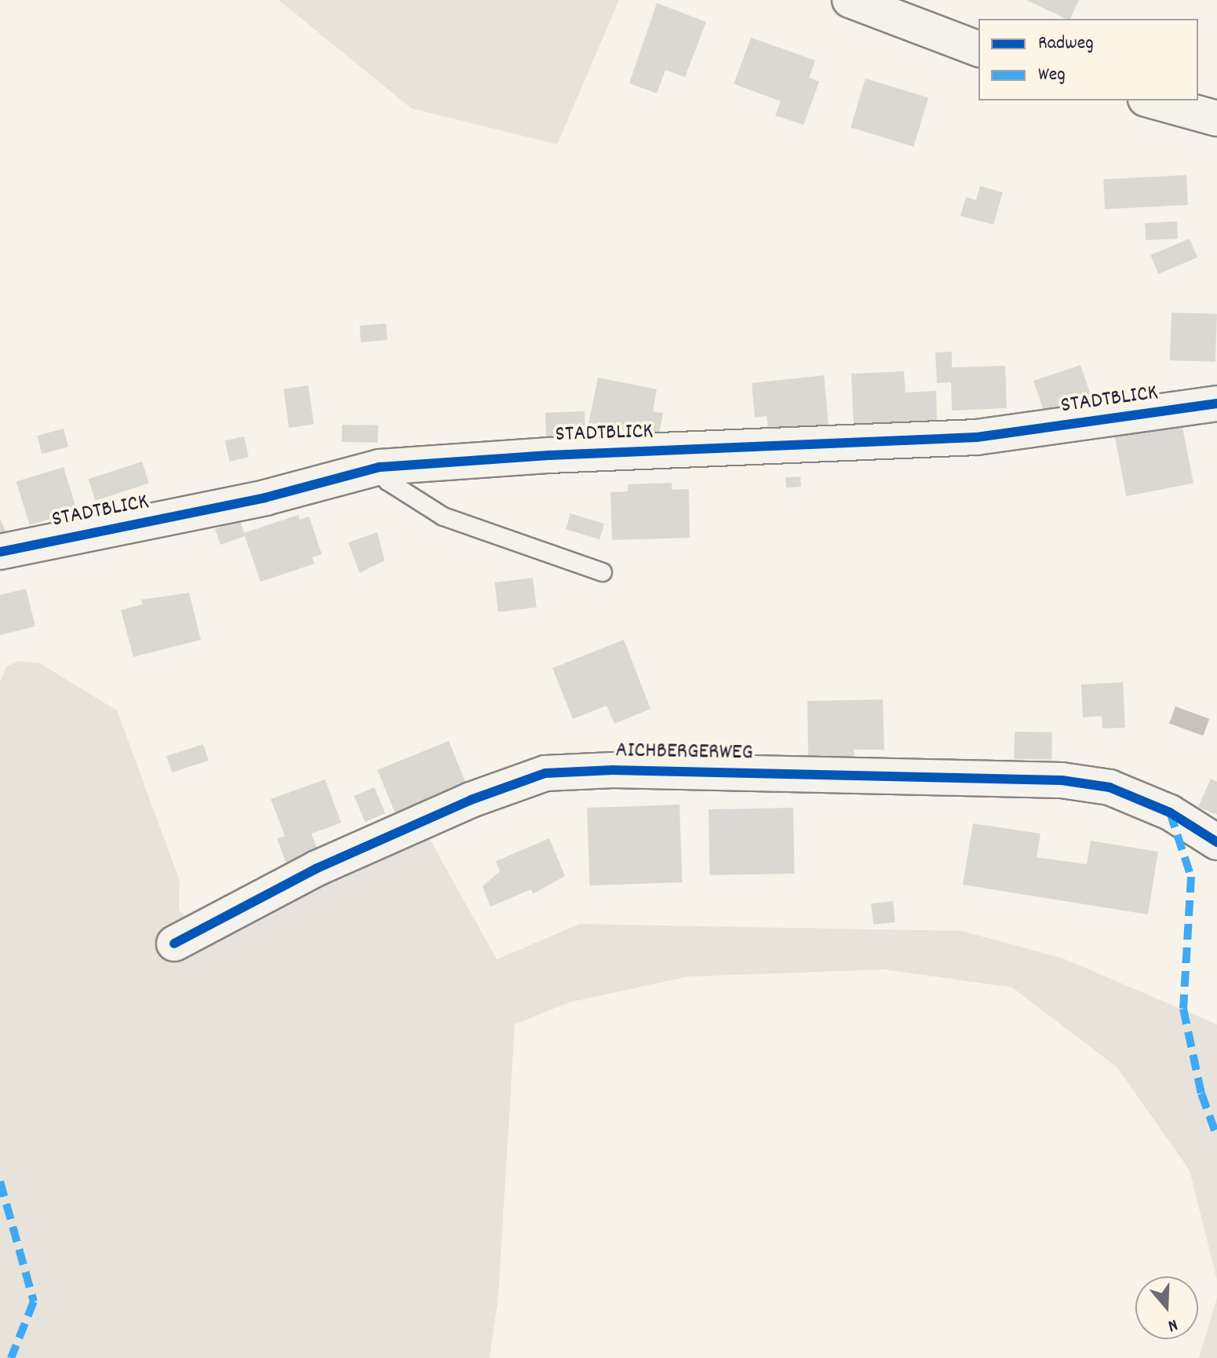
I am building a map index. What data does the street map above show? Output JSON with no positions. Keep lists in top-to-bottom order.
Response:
{
  "streets": {
    "street": ["STADTBLICK", "AICHBERGERWEG"]
  },
  "legend": ["Radweg", "Weg"],
  "north": "bottom"
}
